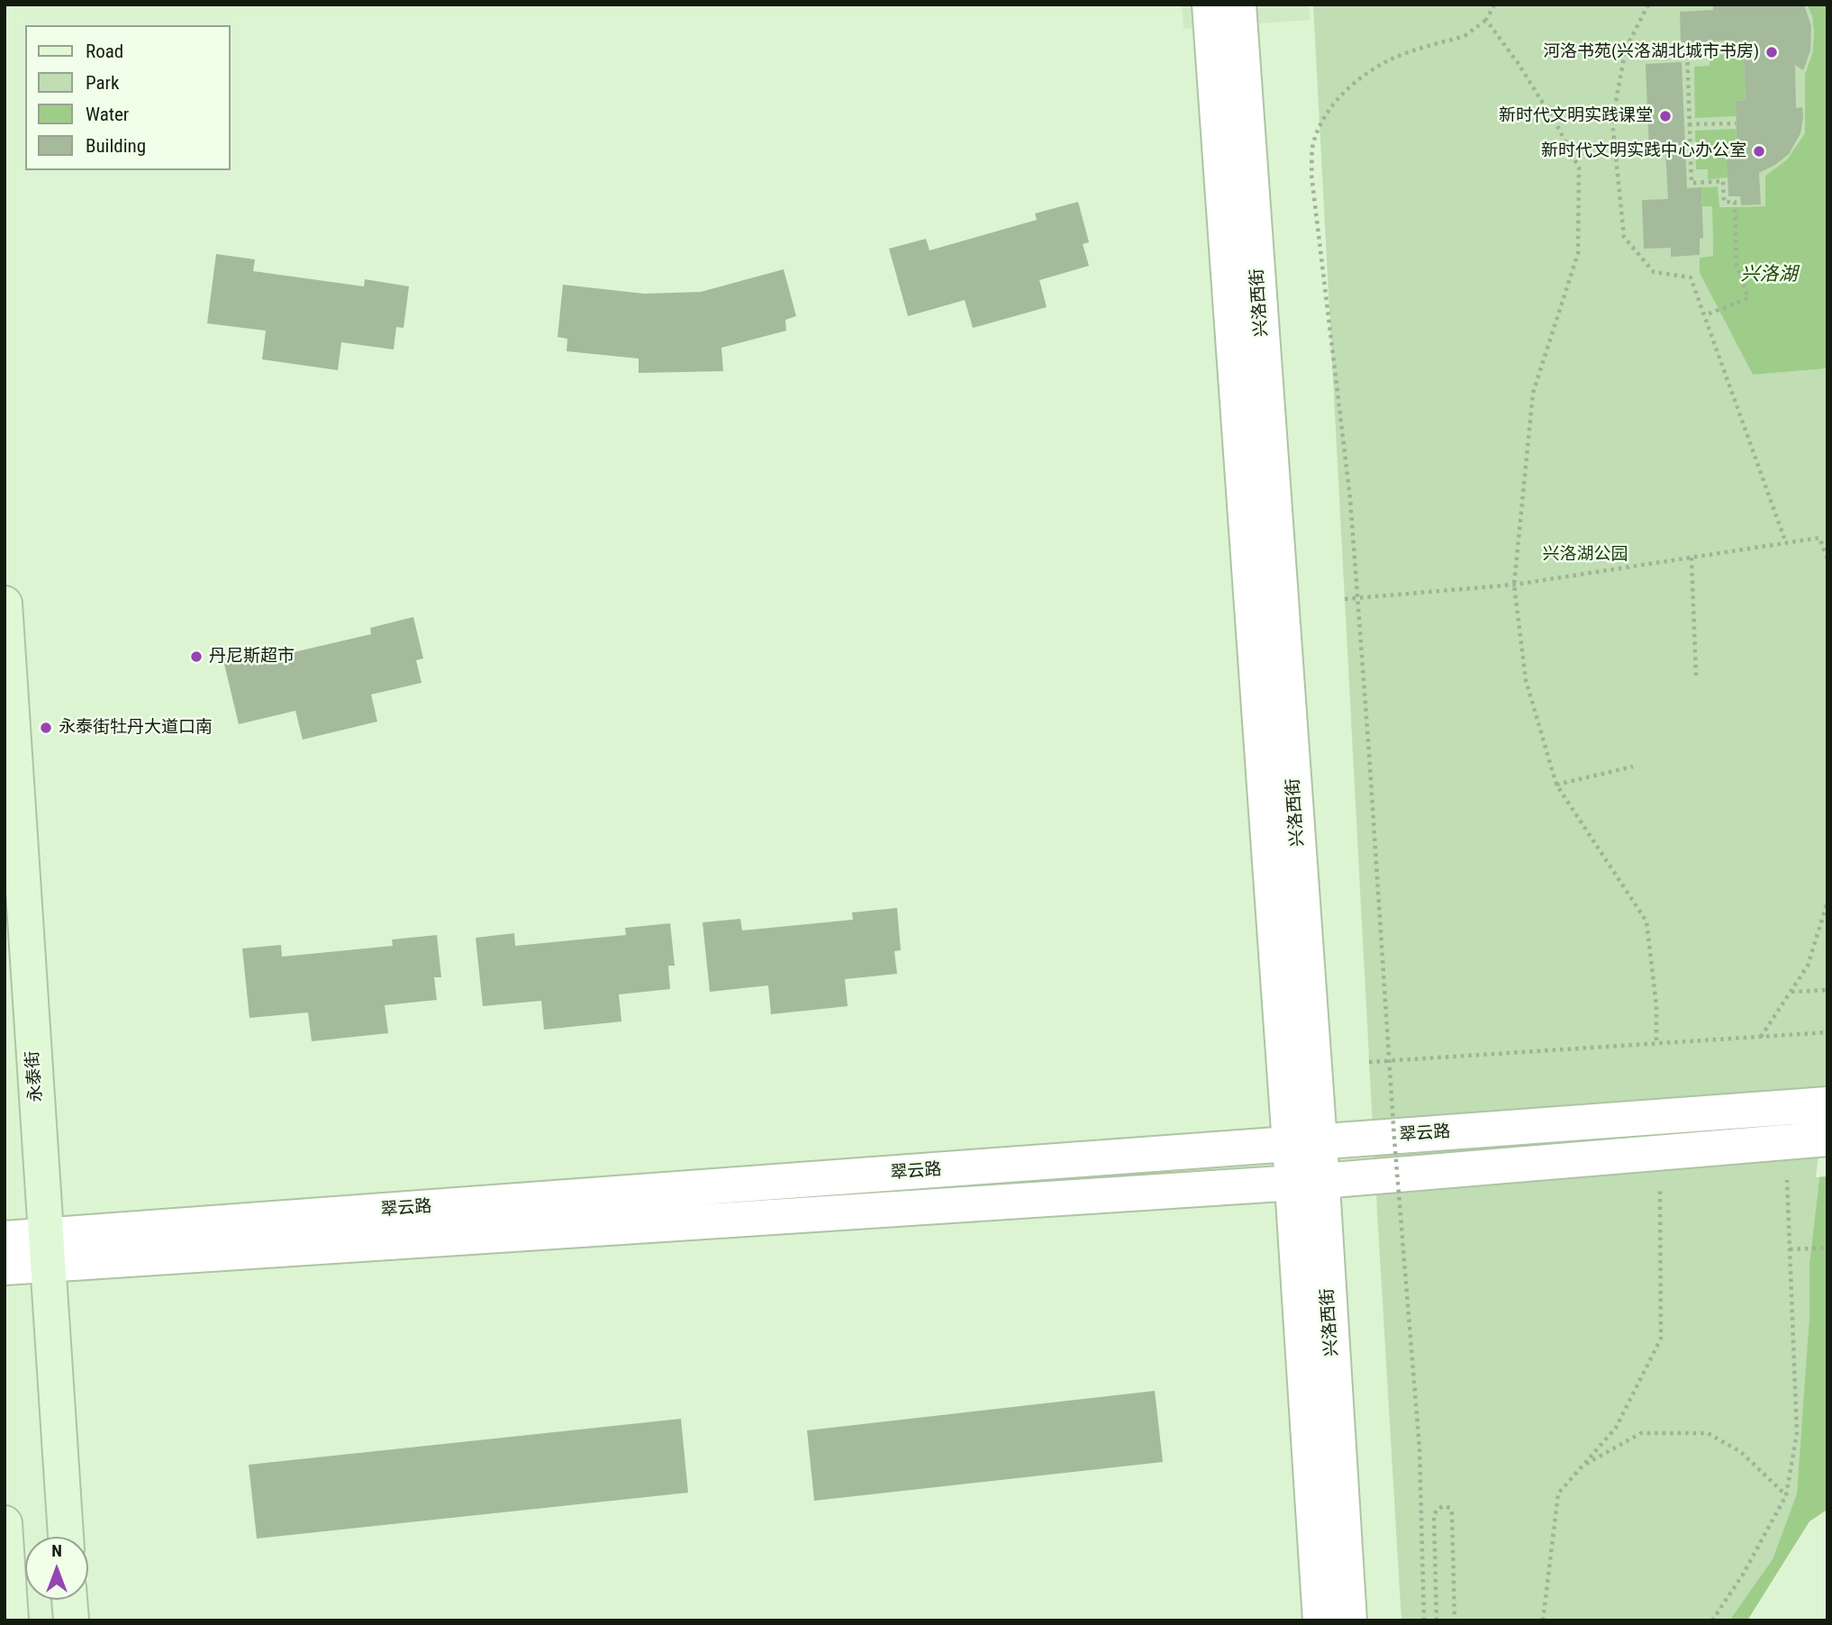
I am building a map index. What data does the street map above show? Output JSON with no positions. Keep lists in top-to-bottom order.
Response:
{
  "streets": {
    "main road": ["永泰街"],
    "street": ["兴洛西街", "翠云路"]
  },
  "crossings": [
    ["兴洛西街", "翠云路"],
    ["永泰街", "翠云路"]
  ],
  "water": ["兴洛湖"],
  "parks": ["兴洛湖公园"],
  "places": [
    "河洛书苑(兴洛湖北城市书房)",
    "新时代文明实践课堂",
    "新时代文明实践中心办公室",
    "丹尼斯超市",
    "永泰街牡丹大道口南"
  ],
  "legend": [
    "Road",
    "Park",
    "Water",
    "Building"
  ],
  "north": "top"
}
